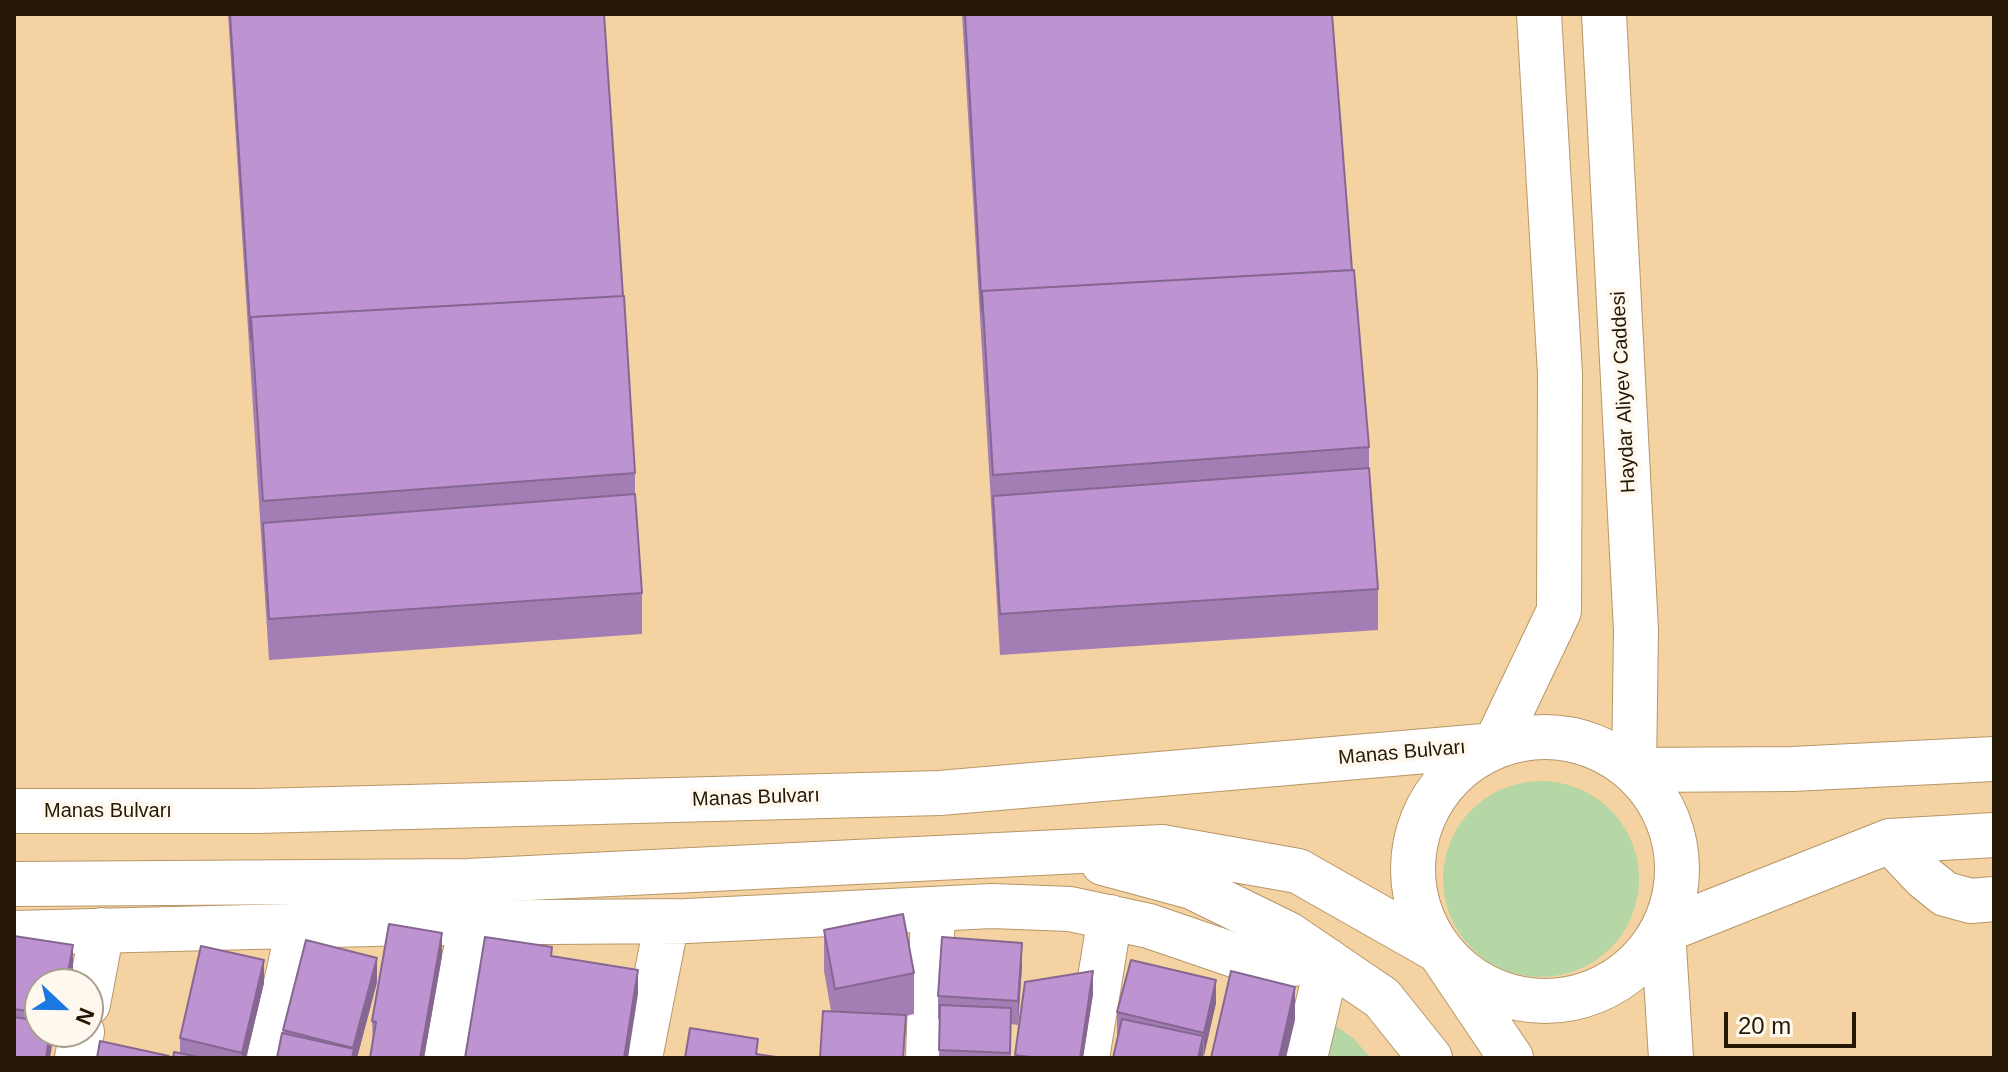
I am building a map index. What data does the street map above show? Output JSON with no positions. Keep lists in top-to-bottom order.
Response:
{
  "streets": {
    "main road": ["Haydar Aliyev Caddesi", "Manas Bulvarı"]
  },
  "crossings": [
    ["Haydar Aliyev Caddesi", "Manas Bulvarı"]
  ],
  "scale_bar": "20 m",
  "north": "right"
}
